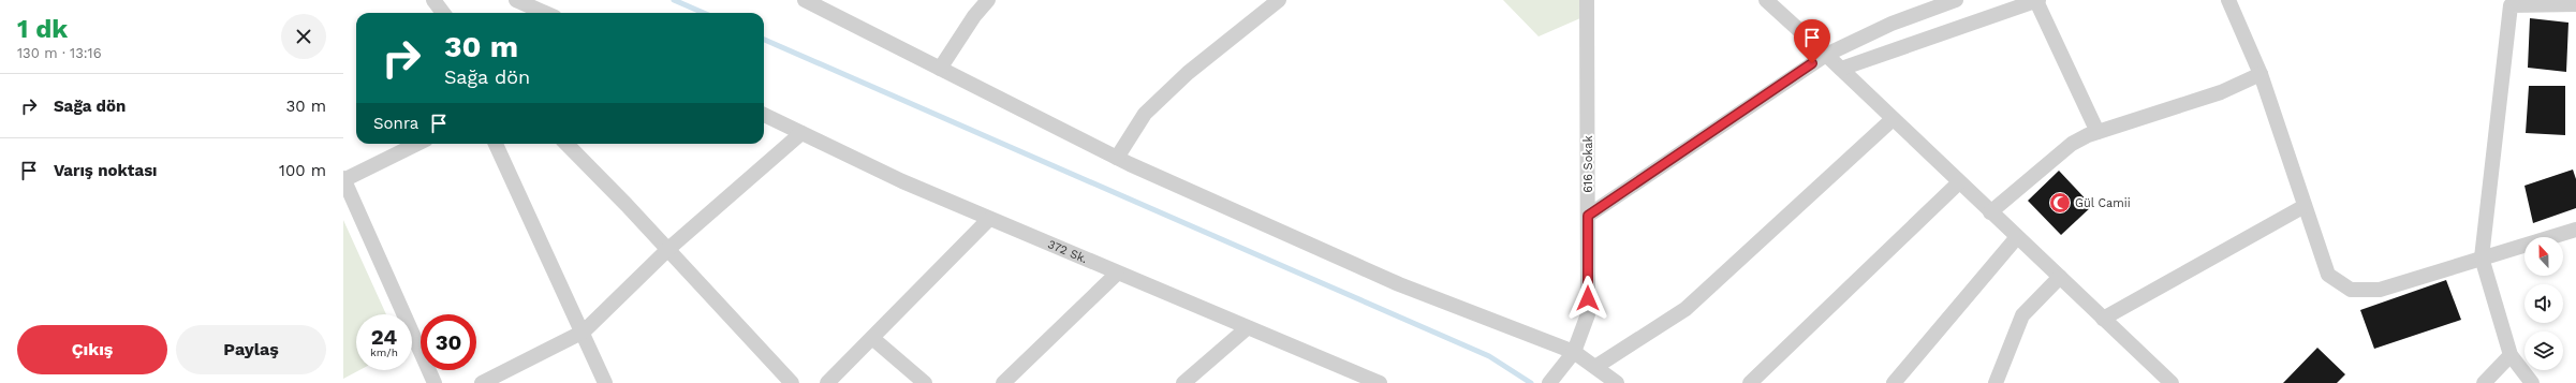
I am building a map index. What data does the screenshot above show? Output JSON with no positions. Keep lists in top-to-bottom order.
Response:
{
  "streets": {
    "street": ["616 Sokak", "372 Sk."]
  },
  "places": {
    "mosque": ["Gül Camii"]
  },
  "north": "top",
  "page": {
    "heading": ["1 dk", "130 m · 13:16"],
    "turn": ["30 m", "Sağa dön"],
    "list": [
      {
        "name": "Sağa dön",
        "value": "30 m"
      },
      {
        "name": "Varış noktası",
        "value": "100 m"
      }
    ],
    "then": "Sonra",
    "speed": "24 km/h",
    "limit": "30",
    "buttons": ["Çıkış", "Paylaş"]
  }
}
